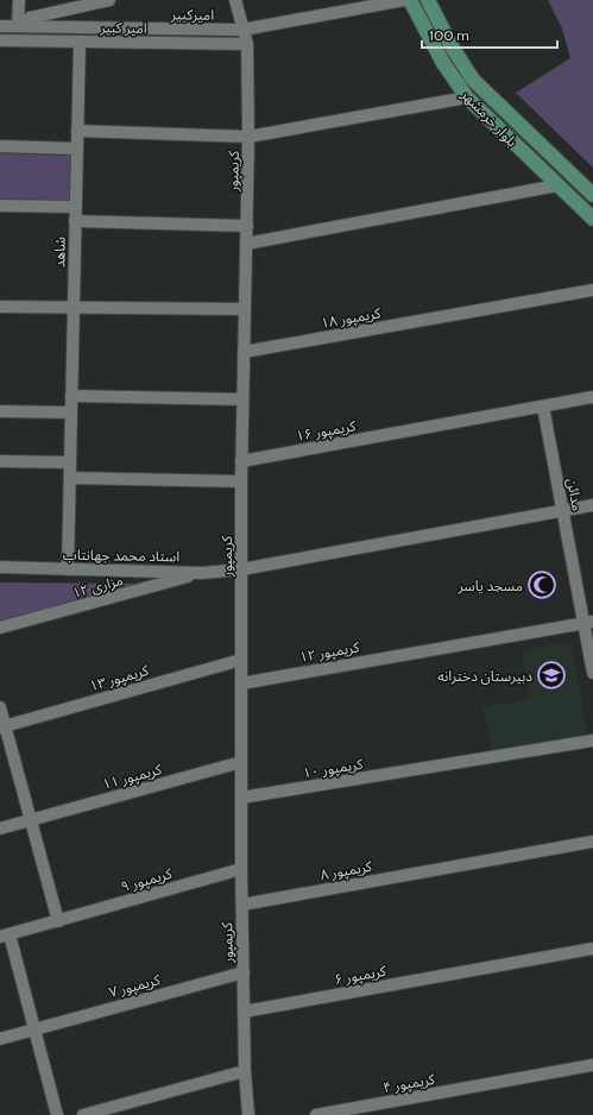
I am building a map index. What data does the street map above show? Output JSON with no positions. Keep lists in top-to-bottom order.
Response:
{
  "streets": {
    "main road": ["بلوار خرمشهر"],
    "street": [
      "امیرکبیر",
      "امیر کبیر",
      "کریمپور",
      "شاهد",
      "کریمپور ۱۸",
      "کریمپور ۱۶",
      "مدائن",
      "استاد محمد جهانتاب",
      "مزاری ۱۲",
      "کریمپور ۱۲",
      "کریمپور ۱۳",
      "کریمپور ۱۰",
      "کریمپور ۱۱",
      "کریمپور ۸",
      "کریمپور ۹",
      "کریمپور ۶",
      "کریمپور ۷",
      "کریمپور ۴"
    ]
  },
  "crossings": [
    ["امیرکبیر", "کریمپور"],
    ["امیر کبیر", "کریمپور"],
    ["امیر کبیر", "شاهد"],
    ["کریمپور", "کریمپور ۱۸"],
    ["کریمپور", "کریمپور ۱۶"],
    ["کریمپور", "استاد محمد جهانتاب"],
    ["کریمپور", "کریمپور ۱۲"],
    ["کریمپور", "کریمپور ۱۳"],
    ["کریمپور", "کریمپور ۱۰"],
    ["کریمپور", "کریمپور ۱۱"],
    ["کریمپور", "کریمپور ۸"],
    ["کریمپور", "کریمپور ۹"],
    ["کریمپور", "کریمپور ۶"],
    ["کریمپور", "کریمپور ۷"],
    ["شاهد", "استاد محمد جهانتاب"],
    ["کریمپور ۱۶", "مدائن"],
    ["مدائن", "استاد محمد جهانتاب"],
    ["مدائن", "کریمپور ۱۲"],
    ["استاد محمد جهانتاب", "مزاری ۱۲"]
  ],
  "places": {
    "mosque": ["مسجد یاسر"],
    "school or university": ["دبیرستان دخترانه"]
  },
  "scale_bar": "100 m"
}
